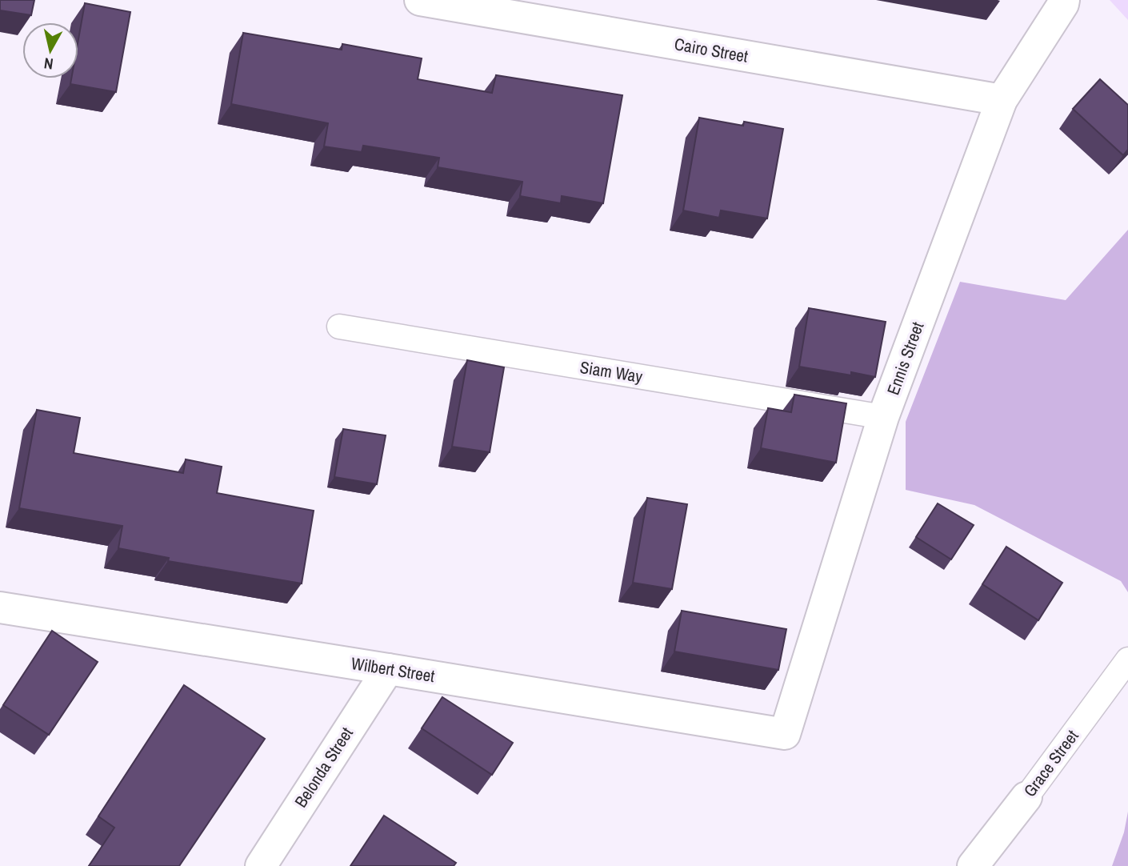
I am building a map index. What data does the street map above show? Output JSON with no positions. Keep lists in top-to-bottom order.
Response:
{
  "streets": {
    "street": [
      "Cairo Street",
      "Ennis Street",
      "Wilbert Street",
      "Grace Street",
      "Belonda Street"
    ],
    "lane": ["Siam Way"]
  },
  "crossings": [
    ["Cairo Street", "Ennis Street"],
    ["Ennis Street", "Siam Way"],
    ["Ennis Street", "Wilbert Street"],
    ["Wilbert Street", "Belonda Street"]
  ],
  "north": "bottom"
}
